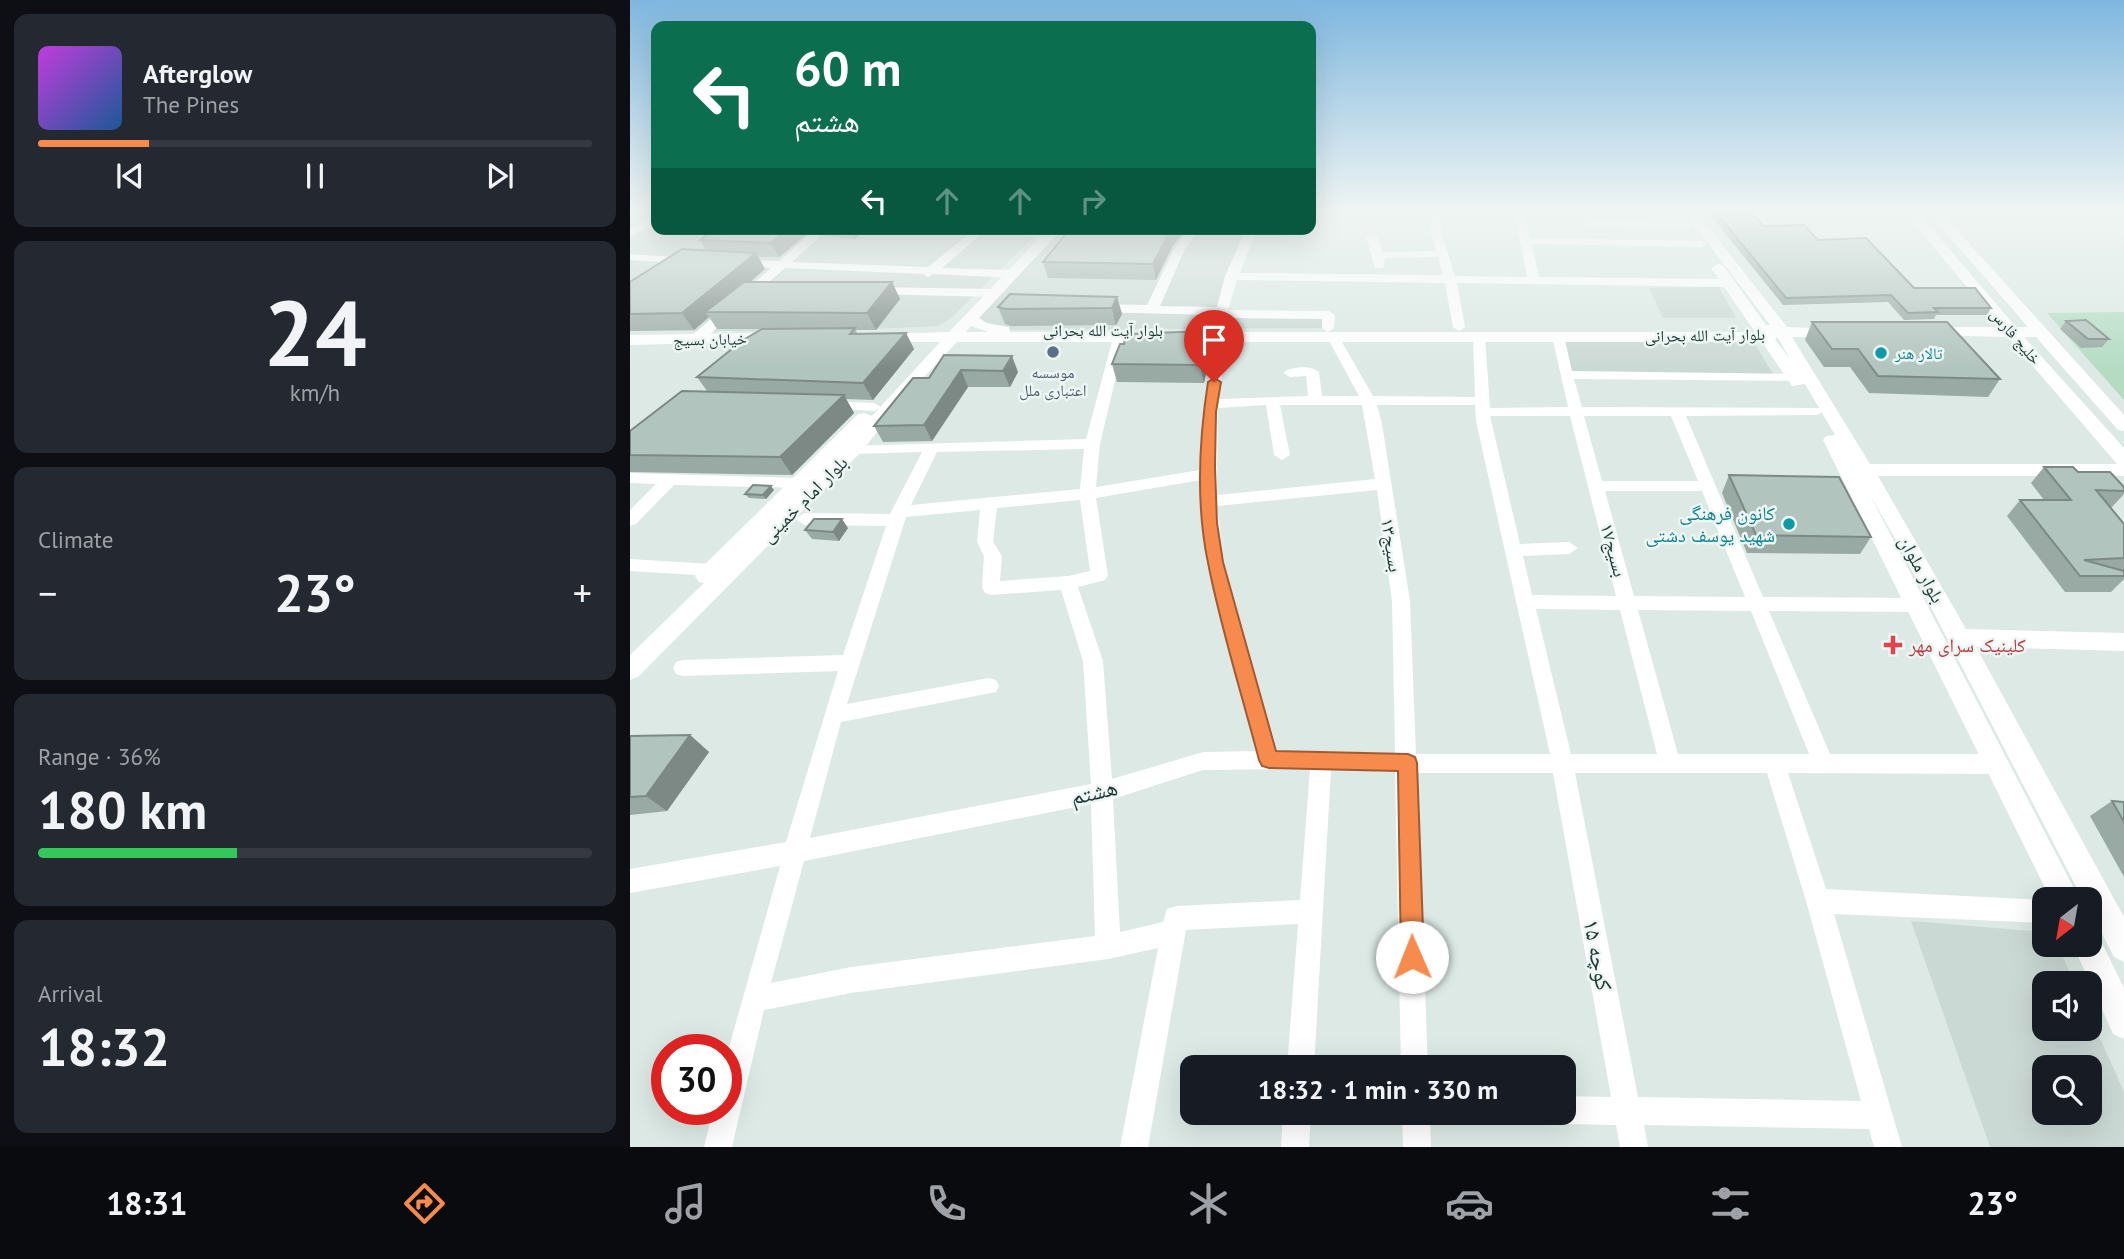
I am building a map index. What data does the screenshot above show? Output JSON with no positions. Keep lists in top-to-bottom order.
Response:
{
  "streets": {
    "main road": [
      "بلوار آیت الله بحرانی",
      "خلیج فارس",
      "خیابان بسیج",
      "بلوار امام خمینی",
      "بلوار ملوان"
    ],
    "street": [
      "بسیج۱۳",
      "بسیج۱۷",
      "هشتم",
      "کوچه ۱۵"
    ]
  },
  "crossings": [
    ["بلوار آیت الله بحرانی", "بلوار امام خمینی"],
    ["بلوار آیت الله بحرانی", "بسیج۱۳"],
    ["بلوار آیت الله بحرانی", "بسیج۱۷"],
    ["بلوار آیت الله بحرانی", "بلوار ملوان"],
    ["بلوار آیت الله بحرانی", "کوچه ۱۵"],
    ["بسیج۱۳", "هشتم"],
    ["بسیج۱۷", "هشتم"],
    ["بلوار ملوان", "هشتم"],
    ["هشتم", "کوچه ۱۵"]
  ],
  "places": {
    "other": ["موسسه اعتباری ملل", "تالار هنر", "کانون فرهنگی شهید یوسف دشتی"],
    "health": ["کلینیک سرای مهر"]
  },
  "north": "bottom left",
  "page": {
    "turn": ["60 m", "هشتم"],
    "song": ["Afterglow", "The Pines"],
    "tile": [
      ["24", "km/h"],
      "Climate",
      ["Range · 36%", "180 km"],
      ["Arrival", "18:32"]
    ],
    "heat": ["−", "23°", "+"],
    "limit": "30",
    "trip": "18:32 · 1 min · 330 m",
    "tabs": ["18:31", "23°"]
  }
}
